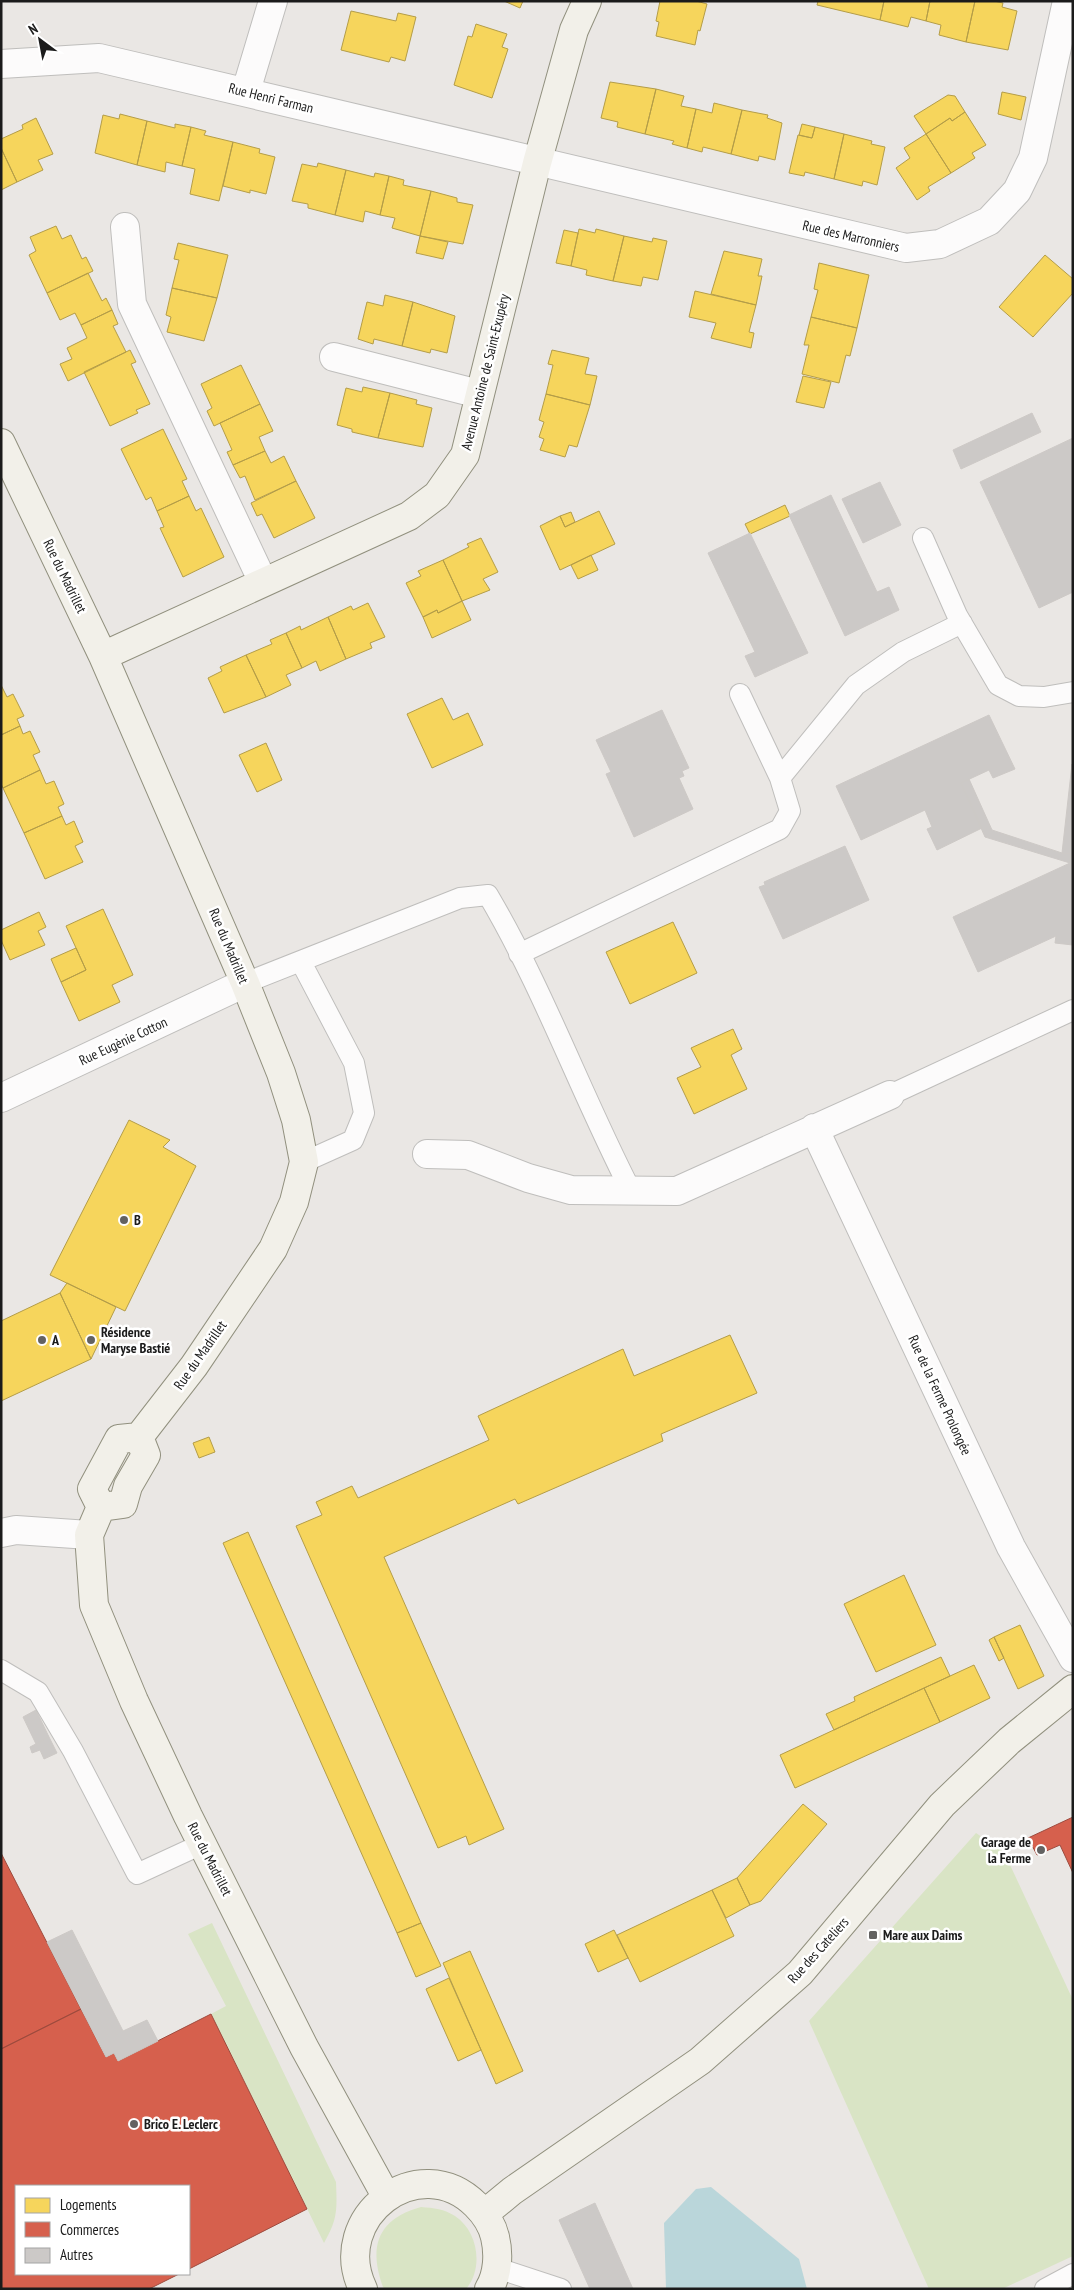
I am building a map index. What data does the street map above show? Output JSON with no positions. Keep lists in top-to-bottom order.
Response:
{
  "streets": {
    "street": [
      "Rue Henri Farman",
      "Rue des Marronniers",
      "Avenue Antoine de Saint-Exupéry",
      "Rue du Madrillet",
      "Rue Eugènie Cotton",
      "Rue de la Ferme Prolongée",
      "Rue des Cateliers"
    ]
  },
  "crossings": [
    ["Rue Henri Farman", "Rue des Marronniers"],
    ["Rue Henri Farman", "Avenue Antoine de Saint-Exupéry"],
    ["Rue des Marronniers", "Avenue Antoine de Saint-Exupéry"],
    ["Avenue Antoine de Saint-Exupéry", "Rue du Madrillet"],
    ["Rue du Madrillet", "Rue Eugènie Cotton"]
  ],
  "places": {
    "other": [
      "B",
      "A",
      "Résidence Maryse Bastié",
      "Garage de la Ferme",
      "Brico E. Leclerc"
    ],
    "transit": ["Mare aux Daims"]
  },
  "legend": ["Logements", "Commerces", "Autres"],
  "north": "top left"
}
